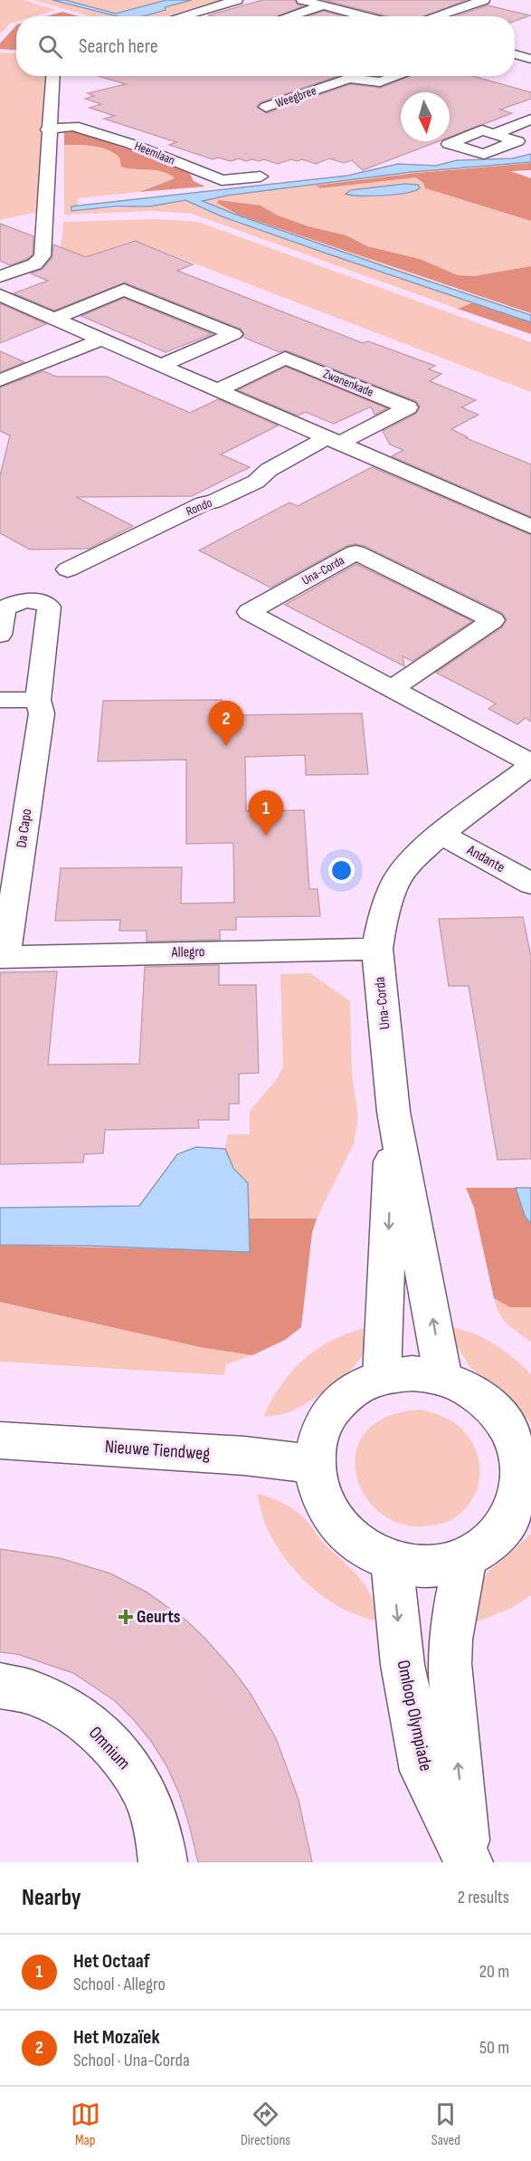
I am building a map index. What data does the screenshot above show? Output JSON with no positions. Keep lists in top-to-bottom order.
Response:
{
  "streets": {
    "street": [
      "Weegbree",
      "Heemlaan",
      "Zwanenkade",
      "Rondo",
      "Una-Corda",
      "Da Capo",
      "Andante",
      "Allegro",
      "Nieuwe Tiendweg",
      "Omloop Olympiade",
      "Omnium"
    ]
  },
  "crossings": [
    ["Zwanenkade", "Rondo"],
    ["Una-Corda", "Andante"],
    ["Una-Corda", "Allegro"],
    ["Da Capo", "Allegro"]
  ],
  "places": {
    "health": ["Geurts"]
  },
  "north": "bottom",
  "page": {
    "search": "Search here",
    "pins": ["2", "1"],
    "heading": ["Nearby", "2 results"],
    "list": [
      {
        "mark": "1",
        "name": "Het Octaaf",
        "note": "School · Allegro",
        "value": "20 m"
      },
      {
        "mark": "2",
        "name": "Het Mozaïek",
        "note": "School · Una-Corda",
        "value": "50 m"
      }
    ],
    "nav": ["Map", "Directions", "Saved"]
  }
}
